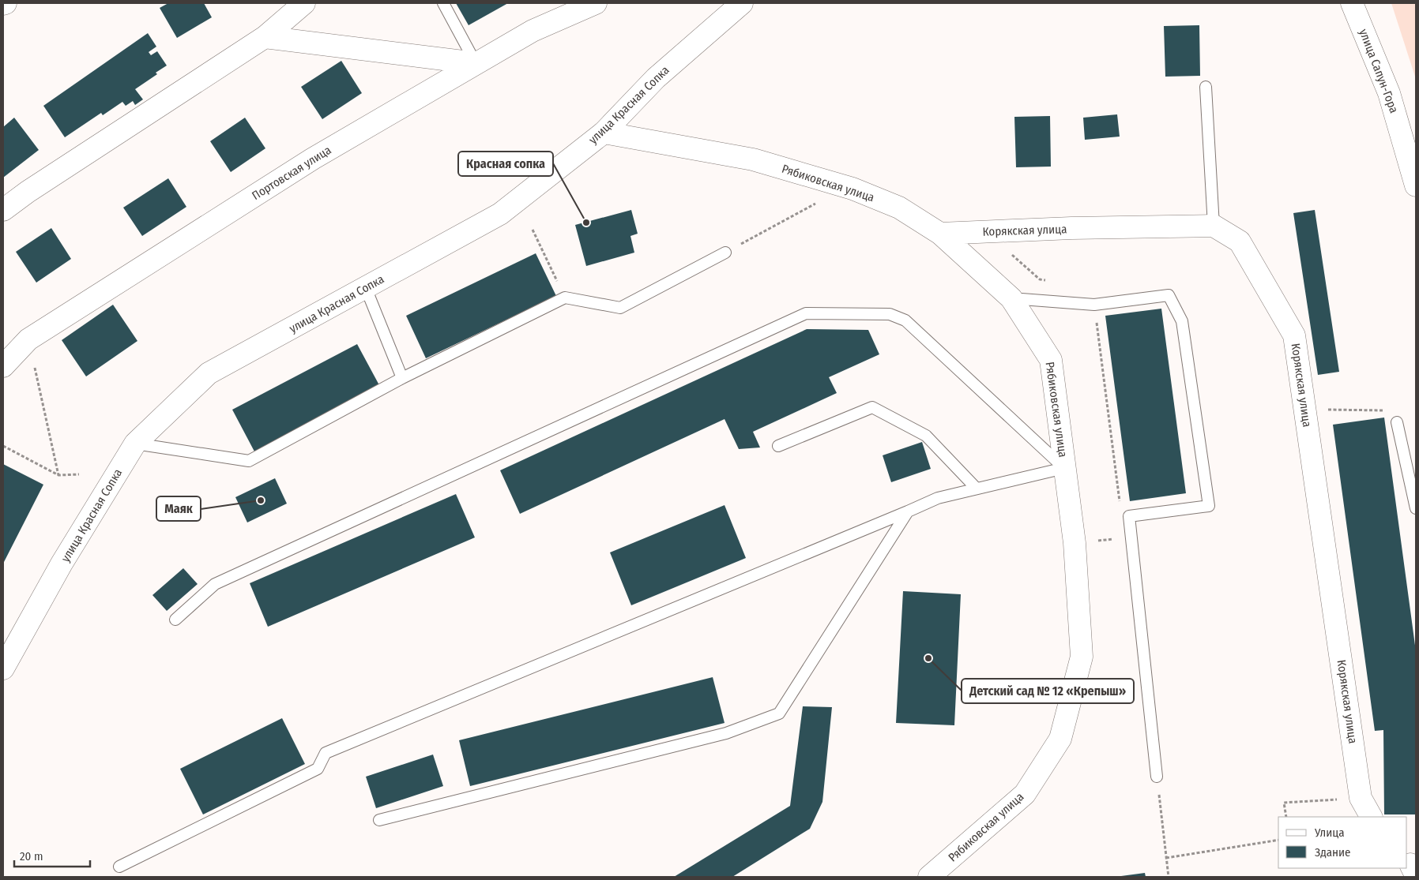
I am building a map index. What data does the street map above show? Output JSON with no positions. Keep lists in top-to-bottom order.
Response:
{
  "streets": {
    "street": [
      "улица Сапун-Гора",
      "улица Красная Сопка",
      "Портовская улица",
      "Рябиковская улица",
      "Корякская улица"
    ]
  },
  "crossings": [
    ["улица Красная Сопка", "Рябиковская улица"],
    ["Рябиковская улица", "Корякская улица"]
  ],
  "places": ["Красная сопка", "Маяк", "Детский сад № 12 «Крепыш»"],
  "legend": ["Улица", "Здание"],
  "scale_bar": "20 m"
}
